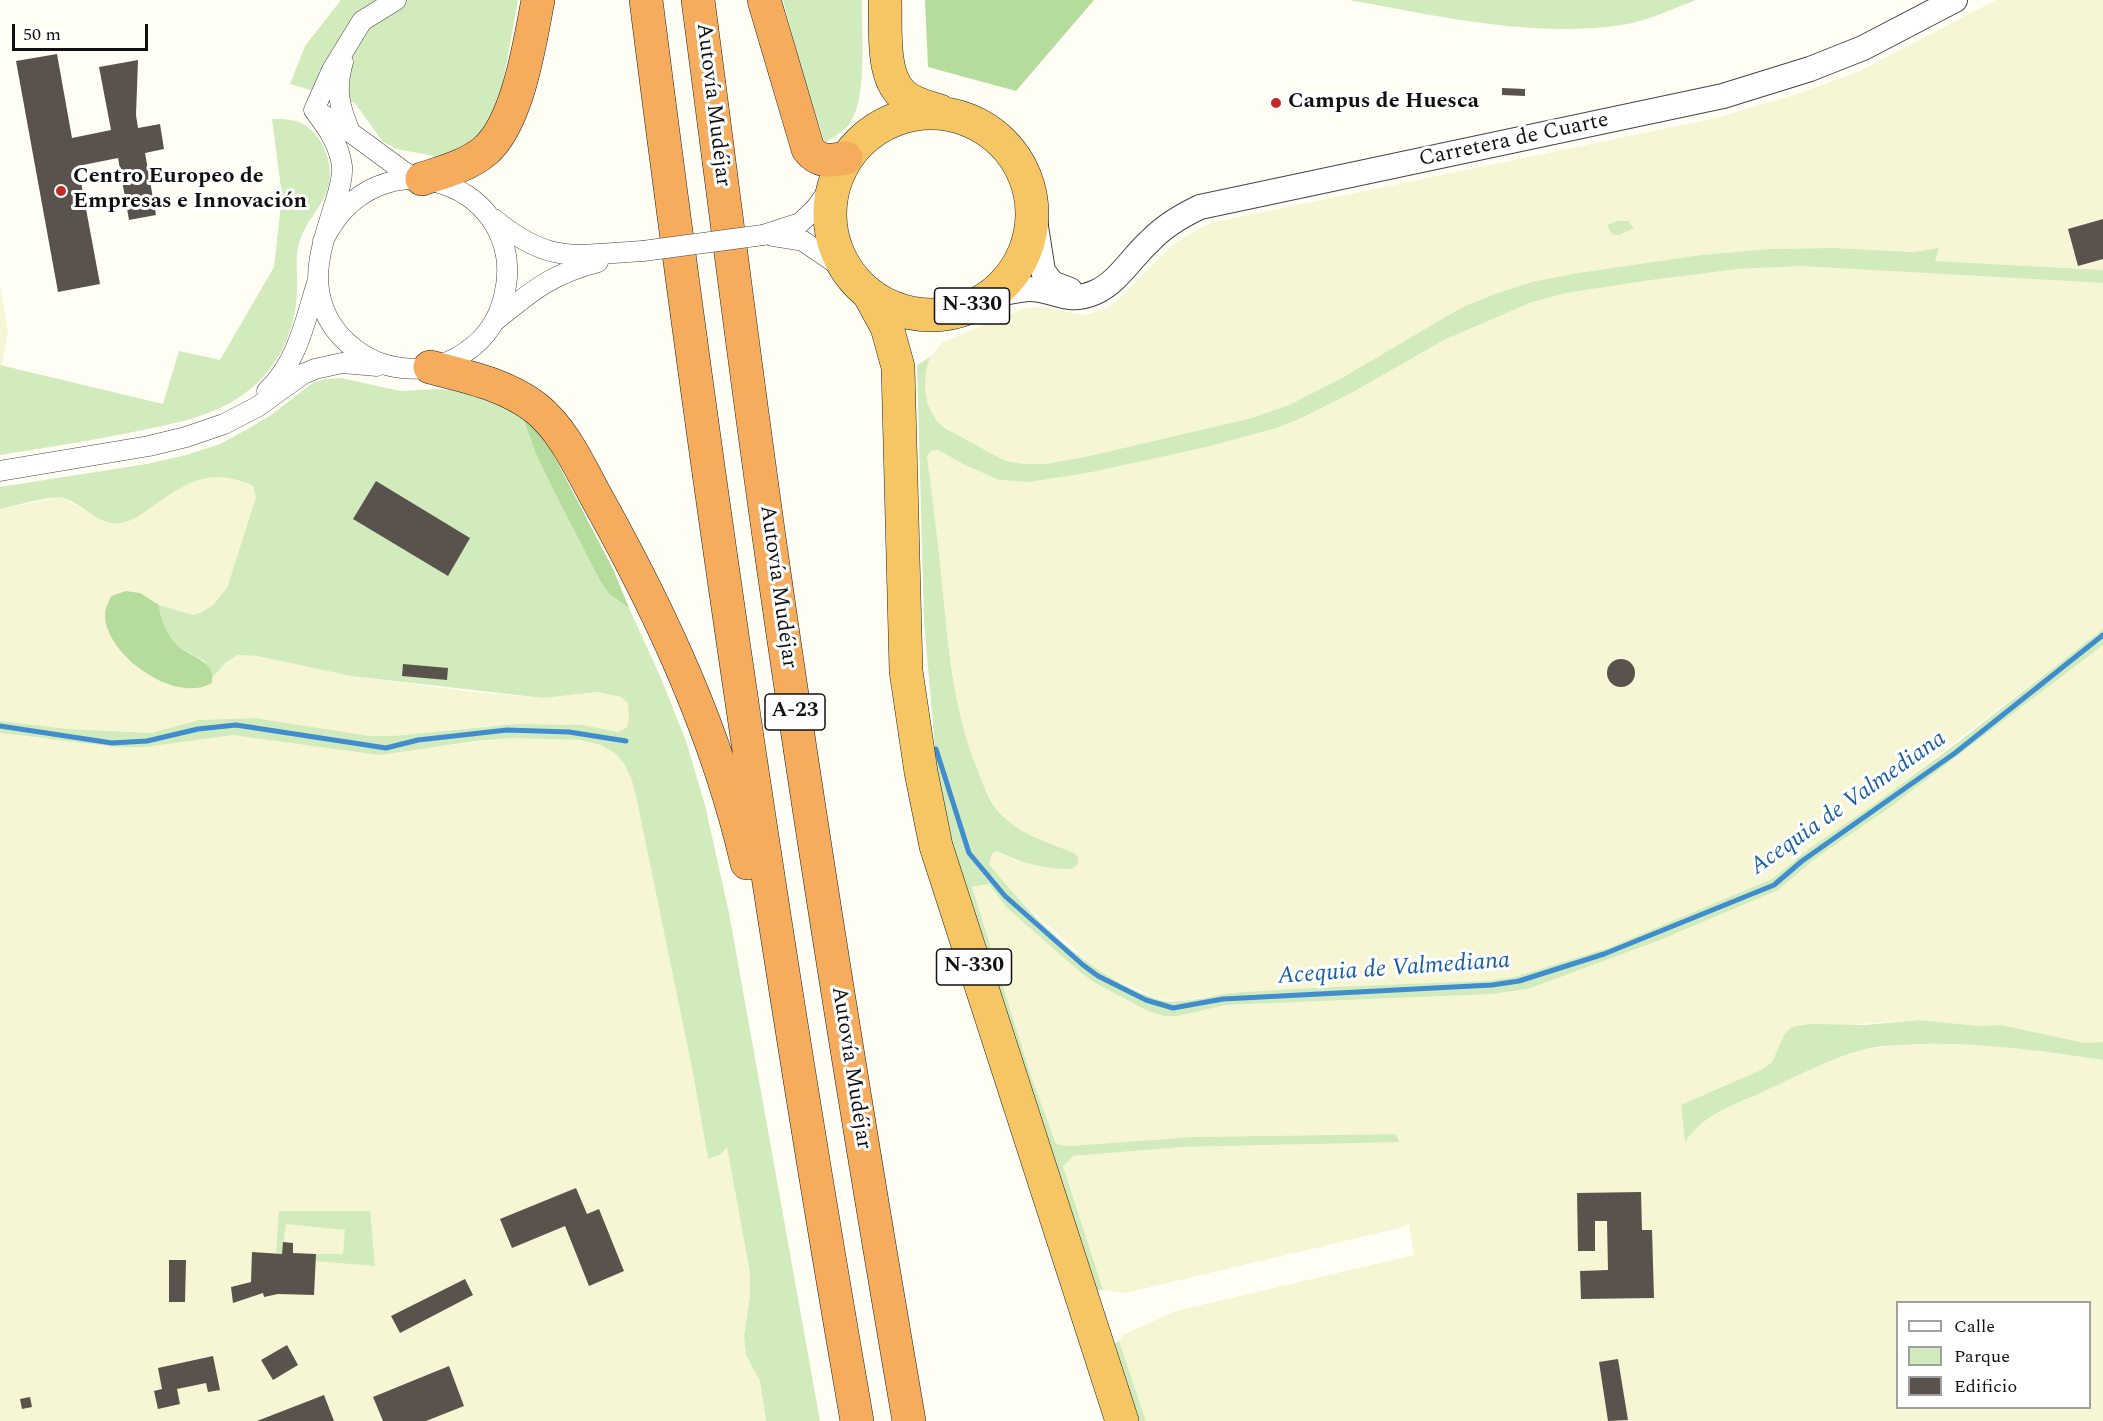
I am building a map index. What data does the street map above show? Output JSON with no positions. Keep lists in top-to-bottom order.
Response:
{
  "streets": {
    "highway": ["Autovía Mudéjar", "N-330", "A-23"],
    "street": ["Carretera de Cuarte"]
  },
  "water": ["Acequia de Valmediana"],
  "places": ["Campus de Huesca", "Centro Europeo de Empresas e Innovación"],
  "legend": ["Calle", "Parque", "Edificio"],
  "scale_bar": "50 m"
}
